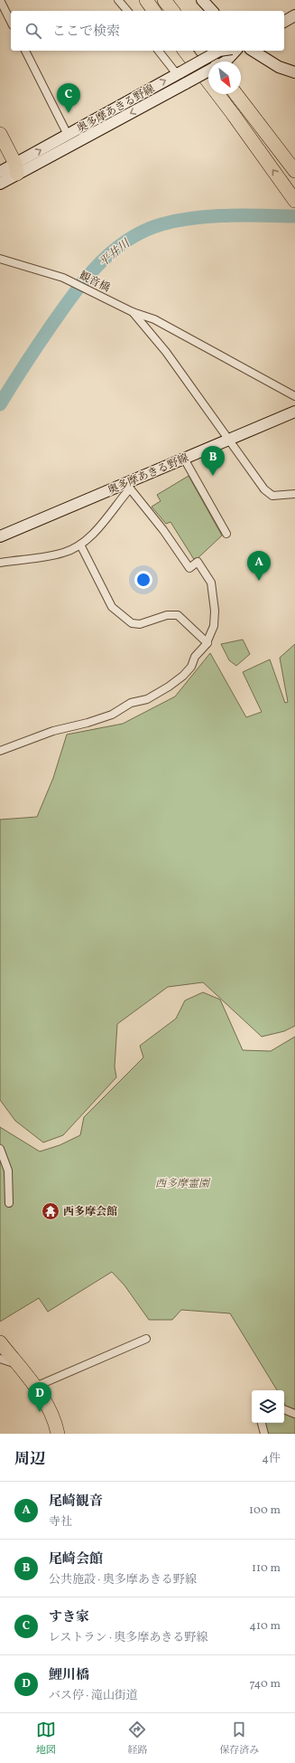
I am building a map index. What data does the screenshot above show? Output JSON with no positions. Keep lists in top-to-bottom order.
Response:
{
  "streets": {
    "main road": ["奥多摩あきる野線"],
    "street": ["観音橋"]
  },
  "water": ["平井川"],
  "parks": ["西多摩霊園"],
  "places": {
    "temple": ["西多摩会館"]
  },
  "north": "bottom right",
  "page": {
    "search": "ここで検索",
    "pins": [
      "C",
      "B",
      "A",
      "D"
    ],
    "heading": ["周辺", "4件"],
    "list": [
      {
        "mark": "A",
        "name": "尾崎観音",
        "note": "寺社",
        "value": "100 m"
      },
      {
        "mark": "B",
        "name": "尾崎会館",
        "note": "公共施設 · 奥多摩あきる野線",
        "value": "110 m"
      },
      {
        "mark": "C",
        "name": "すき家",
        "note": "レストラン · 奥多摩あきる野線",
        "value": "410 m"
      },
      {
        "mark": "D",
        "name": "鯉川橋",
        "note": "バス停 · 滝山街道",
        "value": "740 m"
      }
    ],
    "nav": ["地図", "経路", "保存済み"]
  }
}
